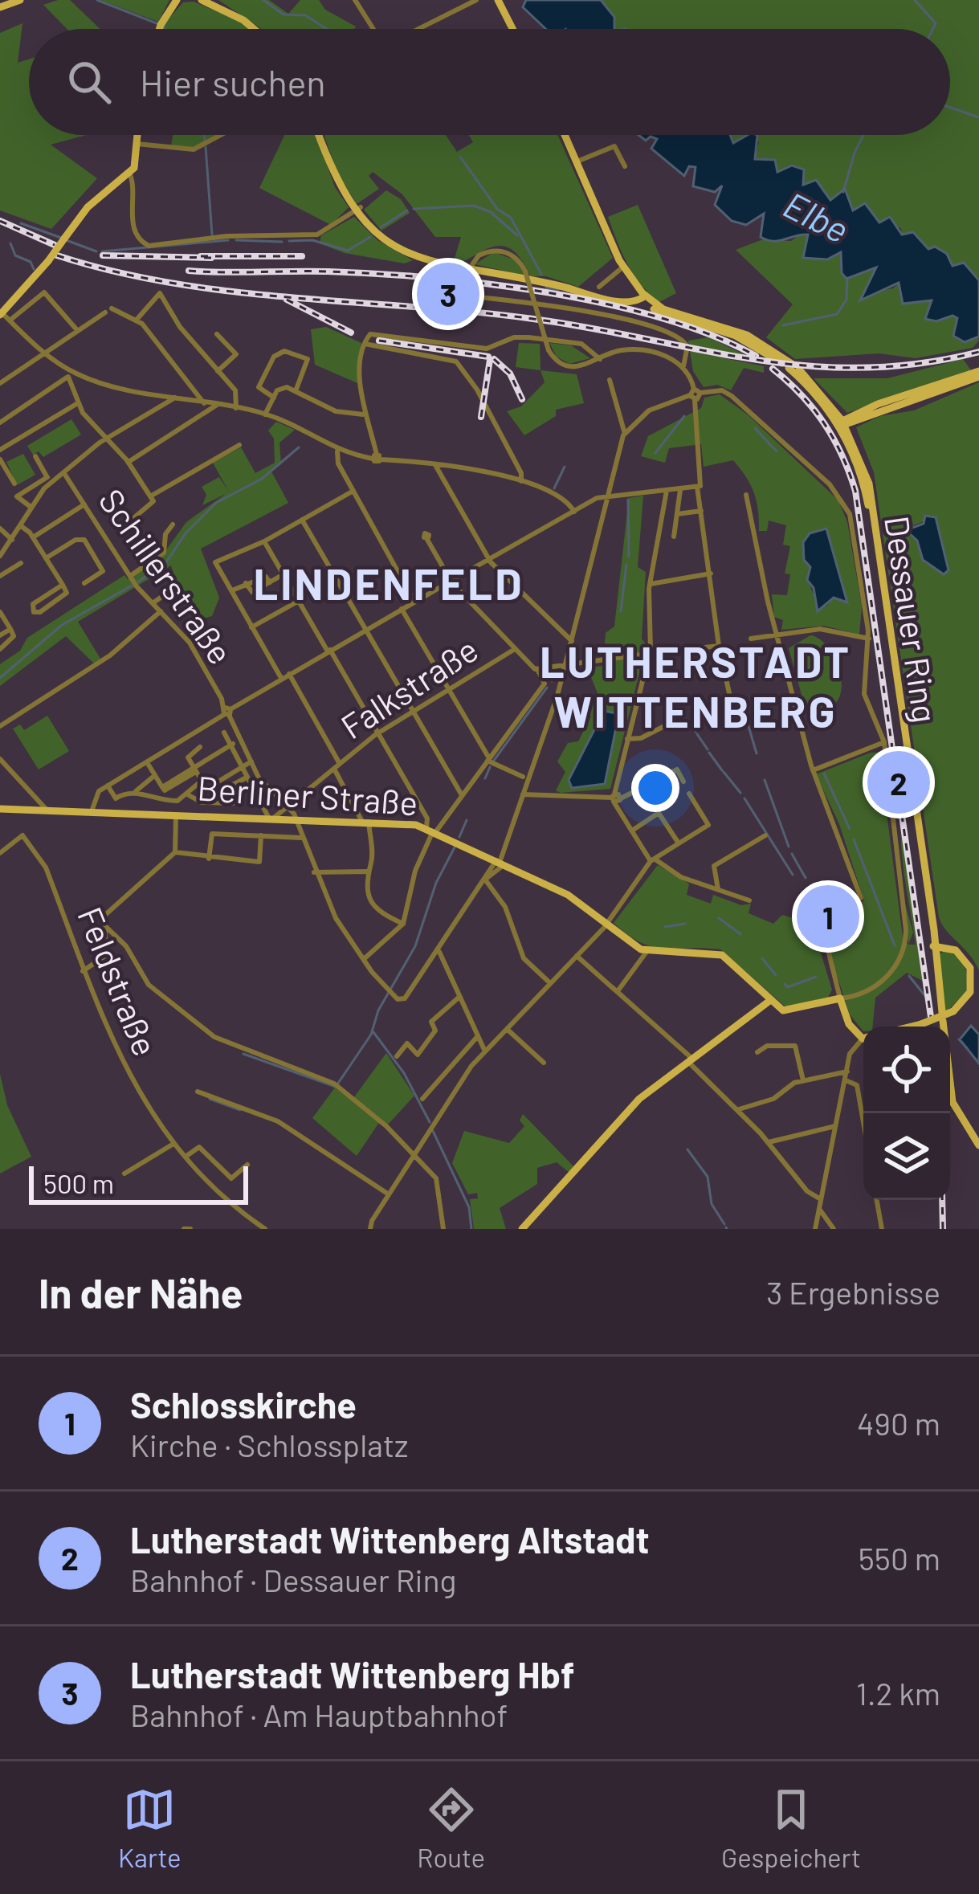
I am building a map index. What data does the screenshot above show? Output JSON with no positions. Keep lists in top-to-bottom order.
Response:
{
  "streets": {
    "main road": ["Dessauer Ring", "Berliner Straße"],
    "street": ["Schillerstraße", "Falkstraße", "Feldstraße"]
  },
  "crossings": [
    ["Schillerstraße", "Falkstraße"],
    ["Schillerstraße", "Berliner Straße"]
  ],
  "districts": ["LINDENFELD", "LUTHERSTADT WITTENBERG"],
  "water": ["Elbe"],
  "scale_bar": "500 m",
  "page": {
    "search": "Hier suchen",
    "pins": ["3", "2", "1"],
    "scale": "500 m",
    "heading": ["In der Nähe", "3 Ergebnisse"],
    "list": [
      {
        "mark": "1",
        "name": "Schlosskirche",
        "note": "Kirche · Schlossplatz",
        "value": "490 m"
      },
      {
        "mark": "2",
        "name": "Lutherstadt Wittenberg Altstadt",
        "note": "Bahnhof · Dessauer Ring",
        "value": "550 m"
      },
      {
        "mark": "3",
        "name": "Lutherstadt Wittenberg Hbf",
        "note": "Bahnhof · Am Hauptbahnhof",
        "value": "1.2 km"
      }
    ],
    "nav": ["Karte", "Route", "Gespeichert"]
  }
}
